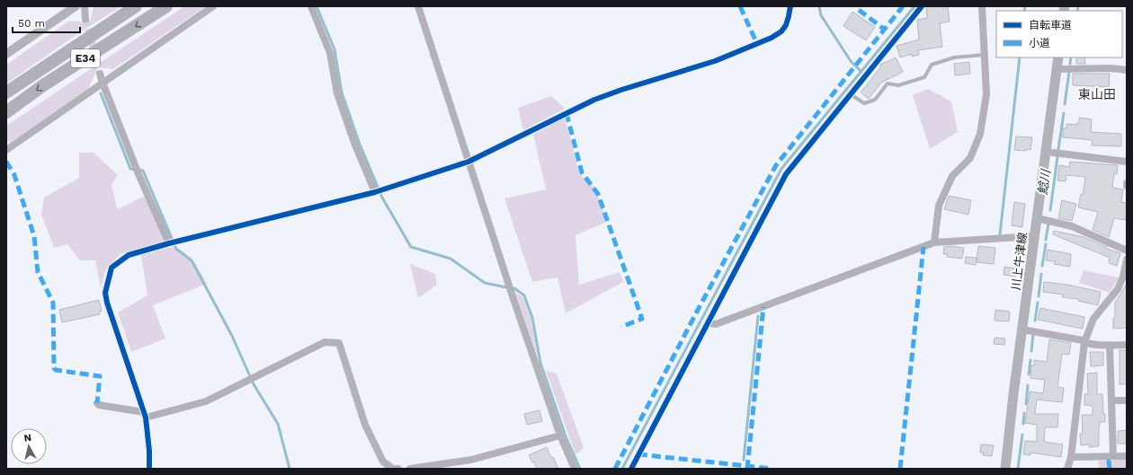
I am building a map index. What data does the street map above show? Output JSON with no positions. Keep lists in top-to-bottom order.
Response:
{
  "streets": {
    "highway": ["E34"],
    "main road": ["川上牛津線"]
  },
  "districts": ["東山田"],
  "water": ["鯰川"],
  "legend": ["自転車道", "小道"],
  "scale_bar": "50 m",
  "north": "top"
}
